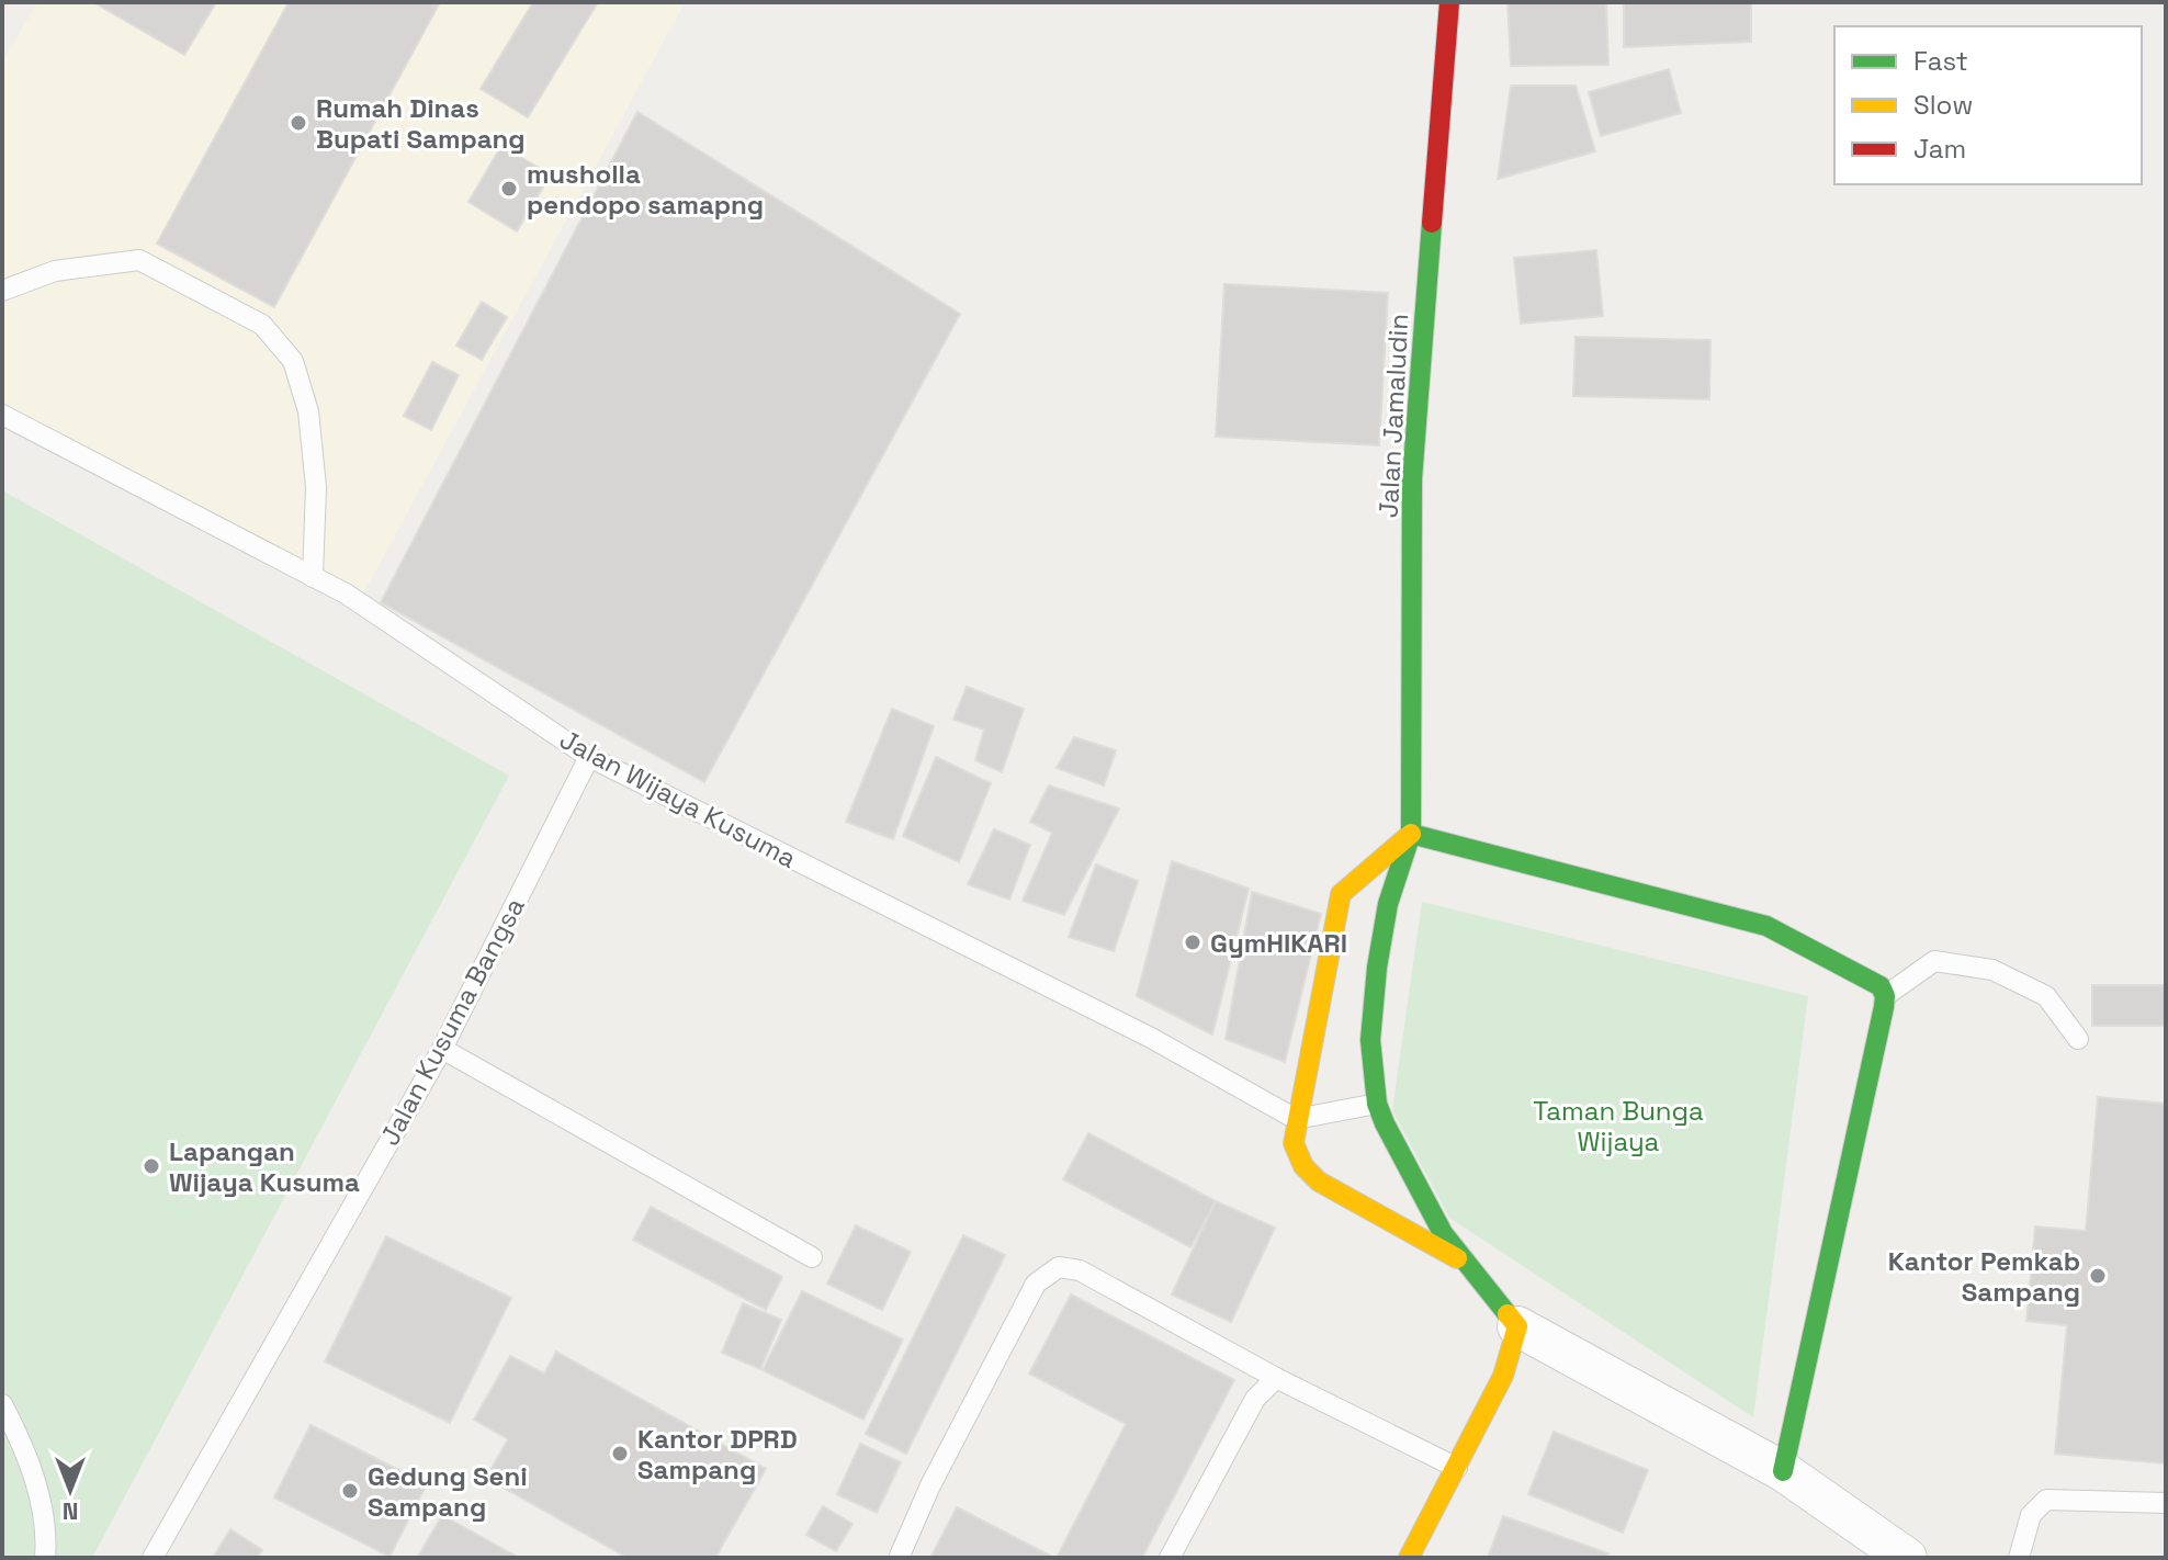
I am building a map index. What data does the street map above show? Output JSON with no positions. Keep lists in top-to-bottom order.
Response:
{
  "streets": {
    "street": ["Jalan Jamaludin"],
    "lane": ["Jalan Wijaya Kusuma", "Jalan Kusuma Bangsa"]
  },
  "crossings": [
    ["Jalan Jamaludin", "Jalan Wijaya Kusuma"],
    ["Jalan Wijaya Kusuma", "Jalan Kusuma Bangsa"]
  ],
  "parks": ["Taman Bunga Wijaya"],
  "places": [
    "Rumah Dinas Bupati Sampang",
    "musholla pendopo samapng",
    "GymHIKARI",
    "Lapangan Wijaya Kusuma",
    "Kantor Pemkab Sampang",
    "Kantor DPRD Sampang",
    "Gedung Seni Sampang"
  ],
  "legend": ["Fast", "Slow", "Jam"],
  "north": "bottom"
}
